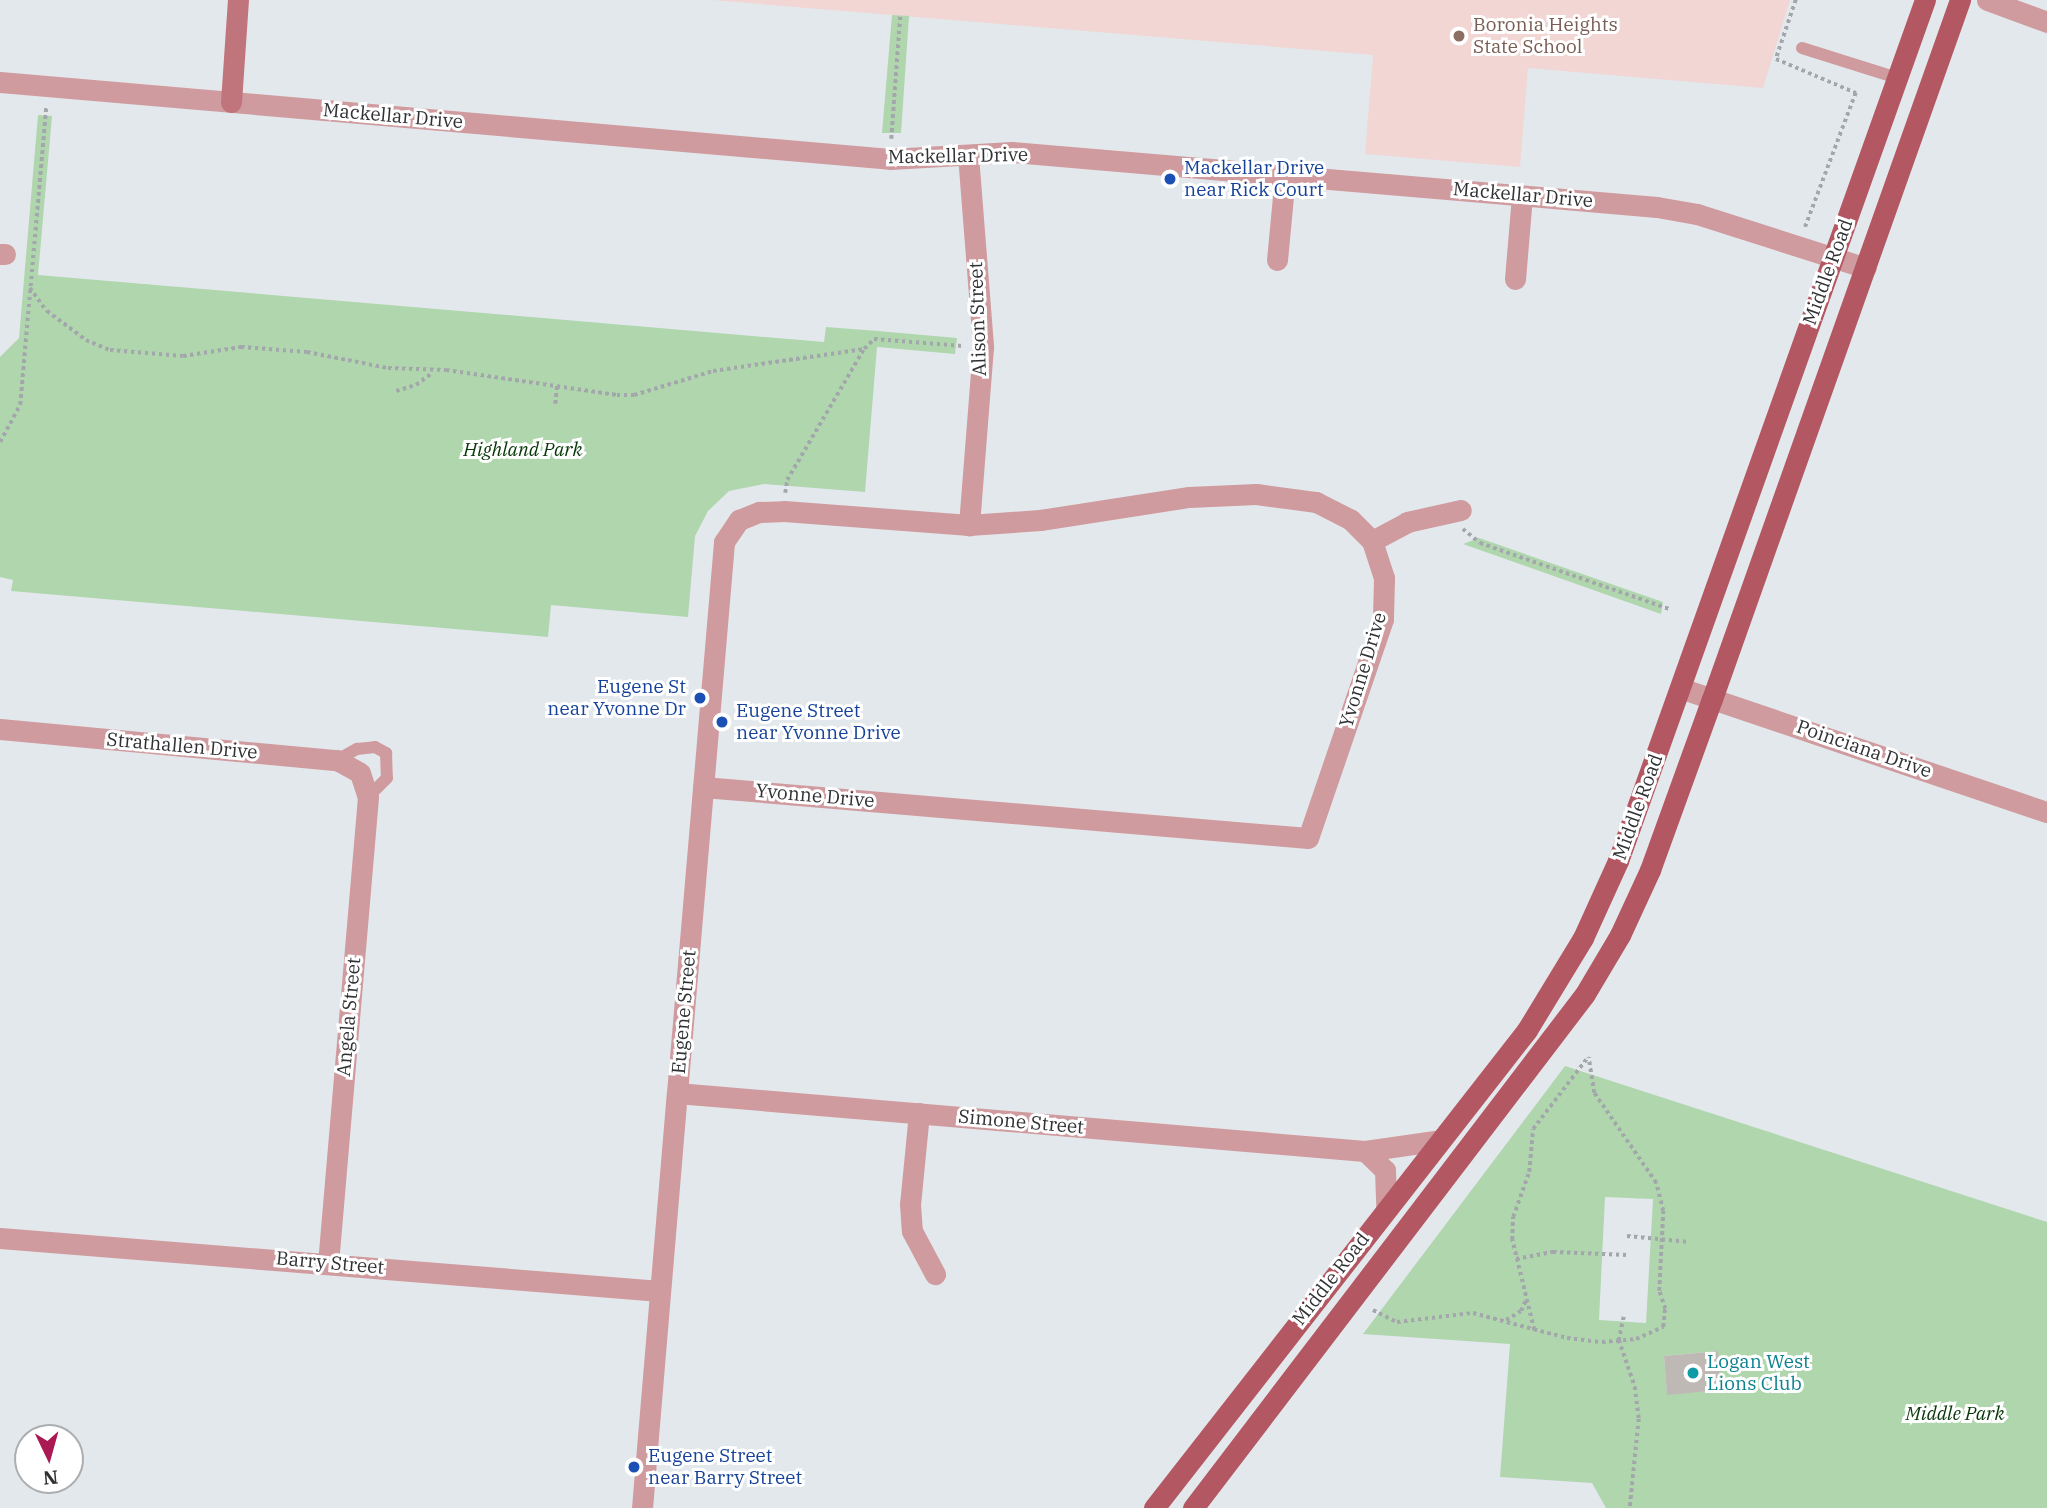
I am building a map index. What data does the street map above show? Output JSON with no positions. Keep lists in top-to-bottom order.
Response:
{
  "streets": {
    "main road": ["Middle Road"],
    "street": [
      "Mackellar Drive",
      "Alison Street",
      "Yvonne Drive",
      "Strathallen Drive",
      "Poinciana Drive",
      "Eugene Street",
      "Angela Street",
      "Simone Street",
      "Barry Street"
    ]
  },
  "crossings": [
    ["Mackellar Drive", "Middle Road"],
    ["Mackellar Drive", "Alison Street"],
    ["Middle Road", "Poinciana Drive"],
    ["Middle Road", "Simone Street"],
    ["Alison Street", "Yvonne Drive"],
    ["Yvonne Drive", "Eugene Street"],
    ["Strathallen Drive", "Angela Street"],
    ["Eugene Street", "Simone Street"],
    ["Eugene Street", "Barry Street"],
    ["Angela Street", "Barry Street"]
  ],
  "parks": ["Highland Park", "Middle Park"],
  "places": [
    "Boronia Heights State School",
    "Mackellar Drive near Rick Court",
    "Eugene St near Yvonne Dr",
    "Eugene Street near Yvonne Drive",
    "Logan West Lions Club",
    "Eugene Street near Barry Street"
  ],
  "north": "bottom"
}
